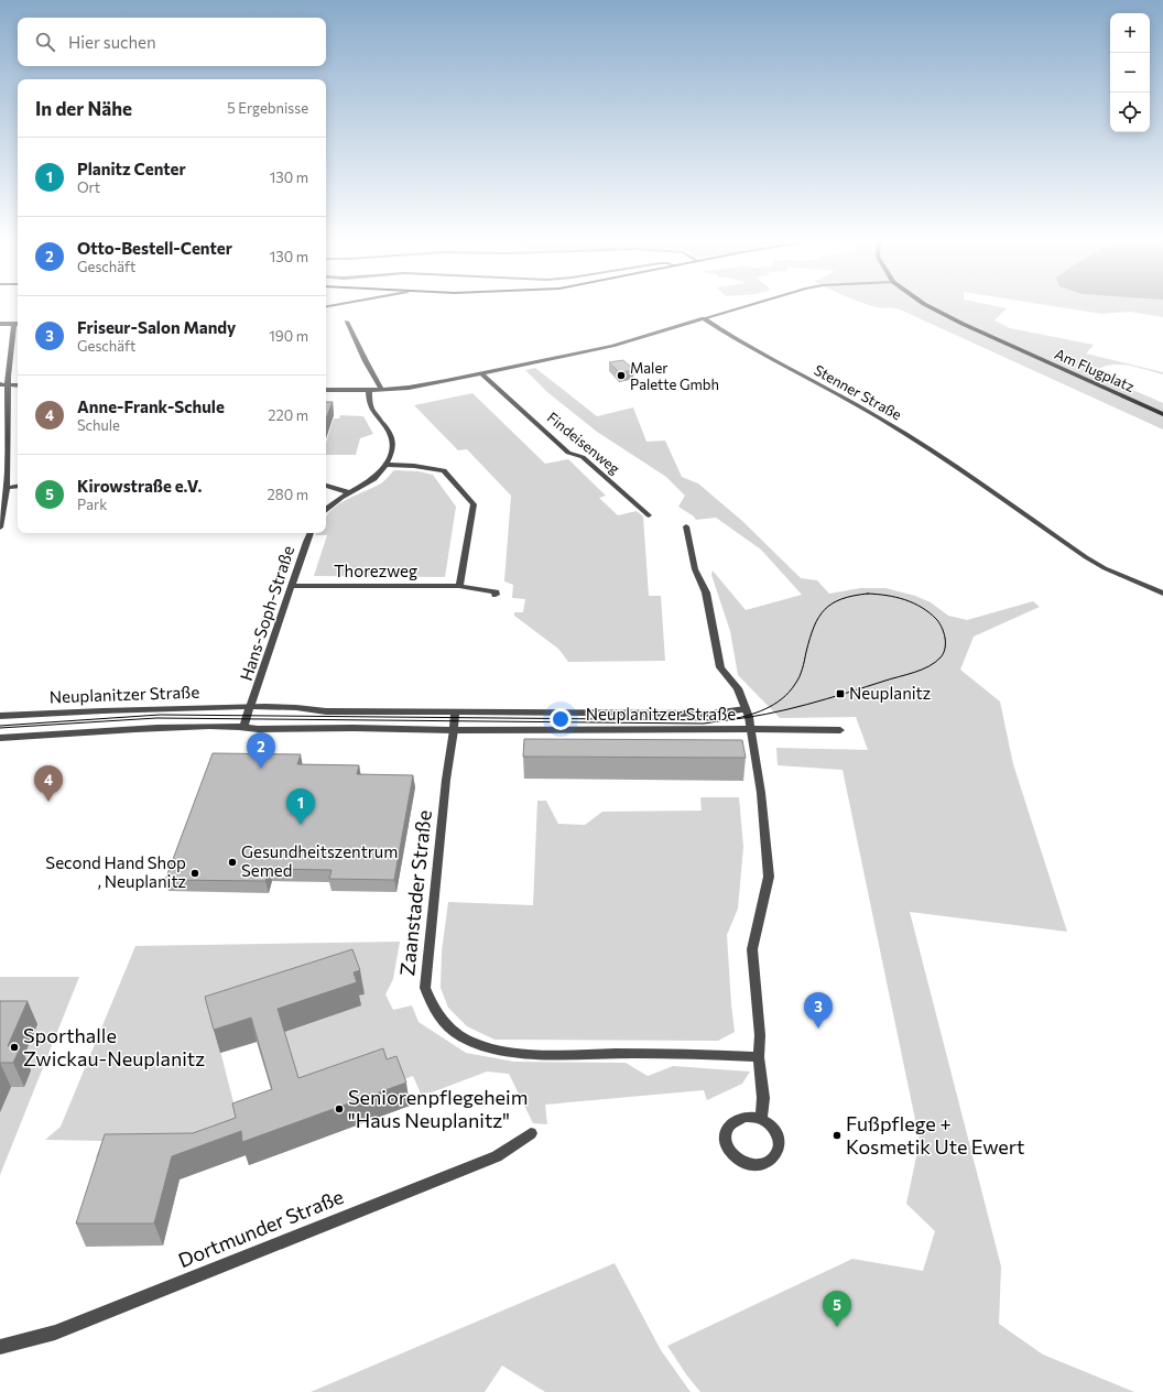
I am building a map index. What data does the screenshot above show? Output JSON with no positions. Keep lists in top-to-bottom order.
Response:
{
  "streets": {
    "main road": ["Am Flugplatz"],
    "street": [
      "Stenner Straße",
      "Findeisenweg",
      "Thorezweg",
      "Hans-Soph-Straße",
      "Neuplanitzer Straße",
      "Zaanstader Straße",
      "Dortmunder Straße"
    ]
  },
  "crossings": [
    ["Thorezweg", "Hans-Soph-Straße"],
    ["Hans-Soph-Straße", "Neuplanitzer Straße"],
    ["Neuplanitzer Straße", "Zaanstader Straße"]
  ],
  "places": {
    "other": [
      "Maler Palette Gmbh",
      "Gesundheitszentrum Semed",
      "Second Hand Shop , Neuplanitz",
      "Sporthalle Zwickau-Neuplanitz",
      "Seniorenpflegeheim \"Haus Neuplanitz\"",
      "Fußpflege + Kosmetik Ute Ewert"
    ],
    "transit": ["Neuplanitz"]
  },
  "page": {
    "map_buttons": ["+", "−"],
    "search": "Hier suchen",
    "heading": ["In der Nähe", "5 Ergebnisse"],
    "list": [
      {
        "mark": "1",
        "name": "Planitz Center",
        "note": "Ort",
        "value": "130 m"
      },
      {
        "mark": "2",
        "name": "Otto-Bestell-Center",
        "note": "Geschäft",
        "value": "130 m"
      },
      {
        "mark": "3",
        "name": "Friseur-Salon Mandy",
        "note": "Geschäft",
        "value": "190 m"
      },
      {
        "mark": "4",
        "name": "Anne-Frank-Schule",
        "note": "Schule",
        "value": "220 m"
      },
      {
        "mark": "5",
        "name": "Kirowstraße e.V.",
        "note": "Park",
        "value": "280 m"
      }
    ],
    "pins": [
      "2",
      "4",
      "1",
      "3",
      "5"
    ]
  }
}
